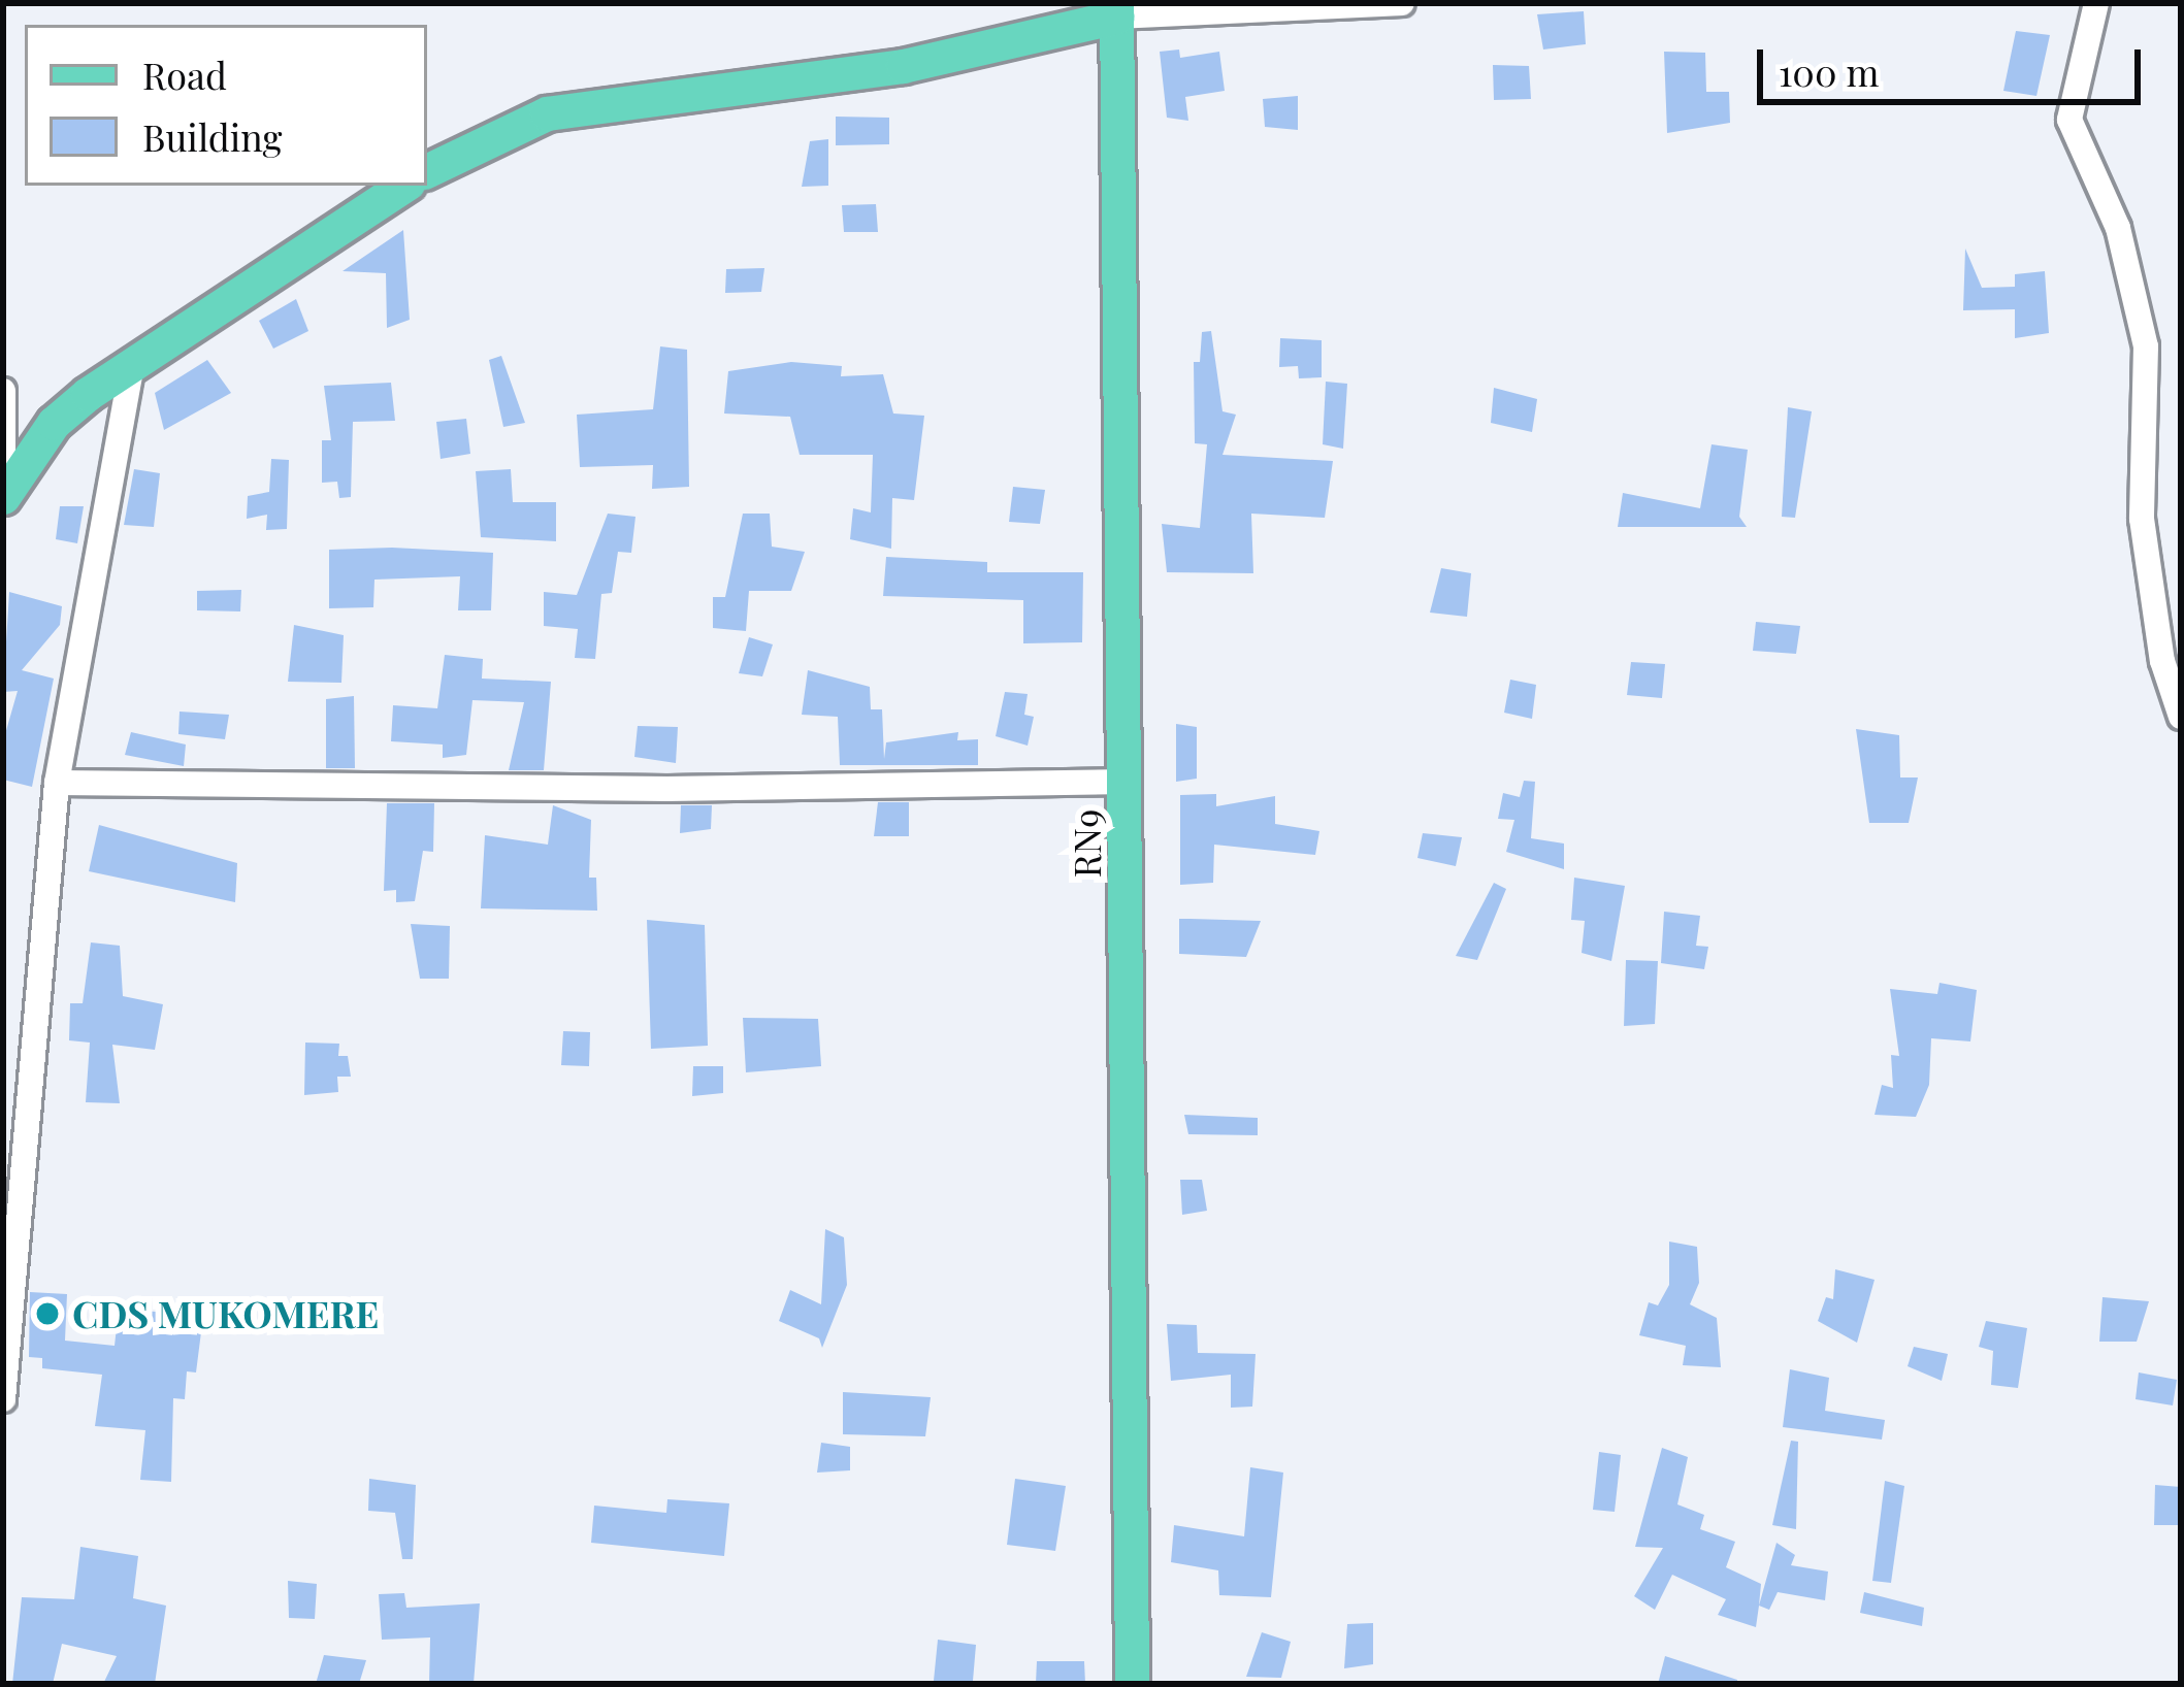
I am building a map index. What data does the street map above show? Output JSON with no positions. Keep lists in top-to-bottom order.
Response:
{
  "streets": {
    "main road": ["RN9"]
  },
  "places": ["CDS MUKOMERE"],
  "legend": ["Road", "Building"],
  "scale_bar": "100 m"
}
